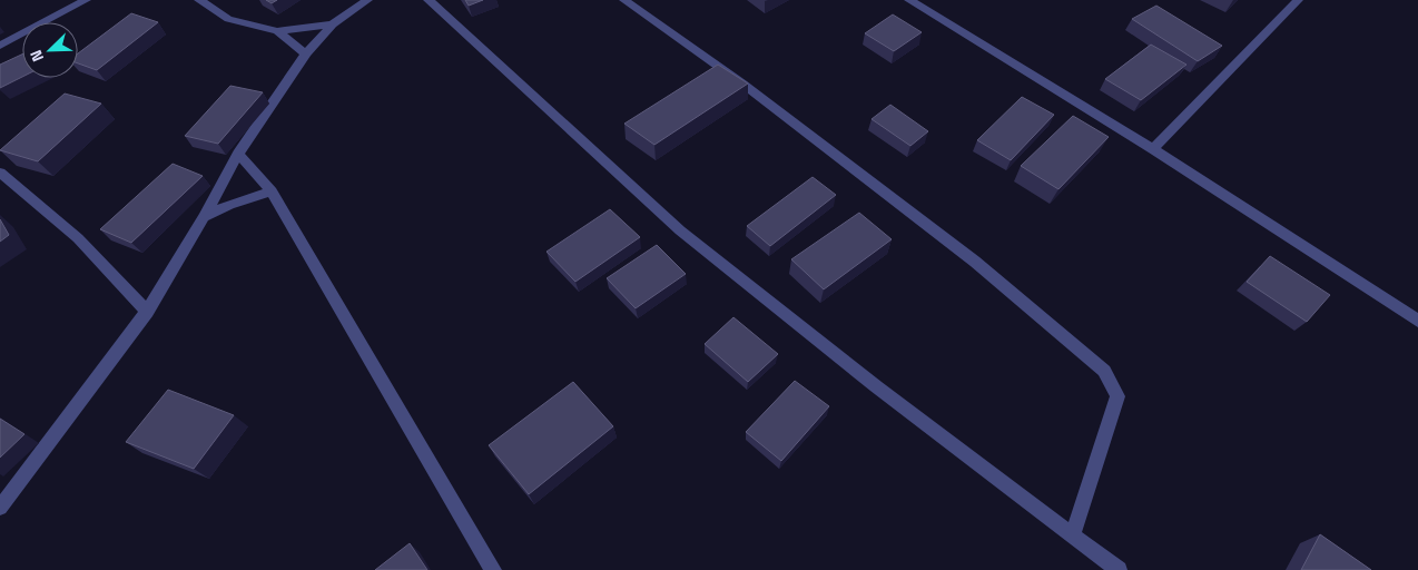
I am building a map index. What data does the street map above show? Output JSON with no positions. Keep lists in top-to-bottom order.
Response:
{
  "north": "bottom left"
}
